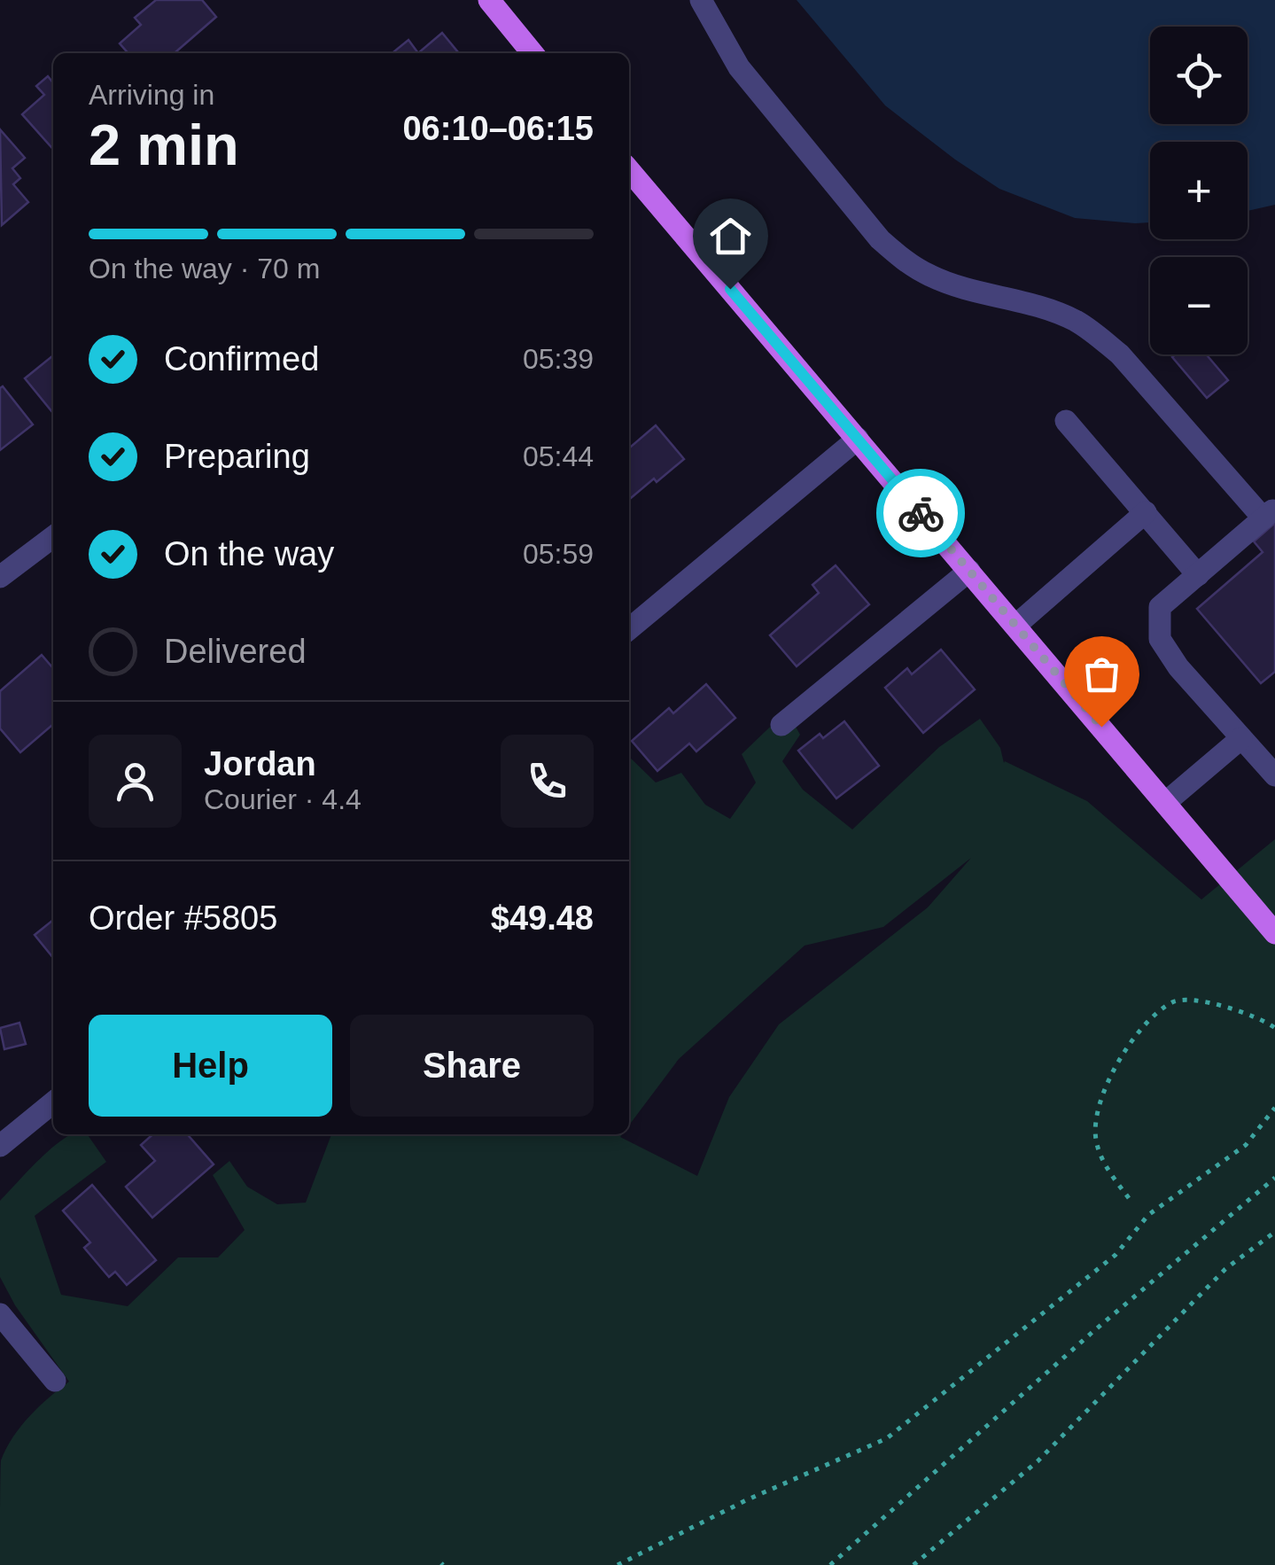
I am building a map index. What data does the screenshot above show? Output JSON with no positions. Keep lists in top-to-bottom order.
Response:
{
  "page": {
    "map_buttons": ["+", "−"],
    "heading": ["2 min", "Arriving in", "06:10–06:15"],
    "panel": [
      "Jordan",
      "Courier · 4.4",
      "Order #5805",
      "$49.48"
    ],
    "bar": "On the way · 70 m",
    "list": [
      ["Confirmed", "05:39"],
      ["Preparing", "05:44"],
      ["On the way", "05:59"],
      "Delivered"
    ],
    "buttons": ["Help", "Share"]
  }
}
